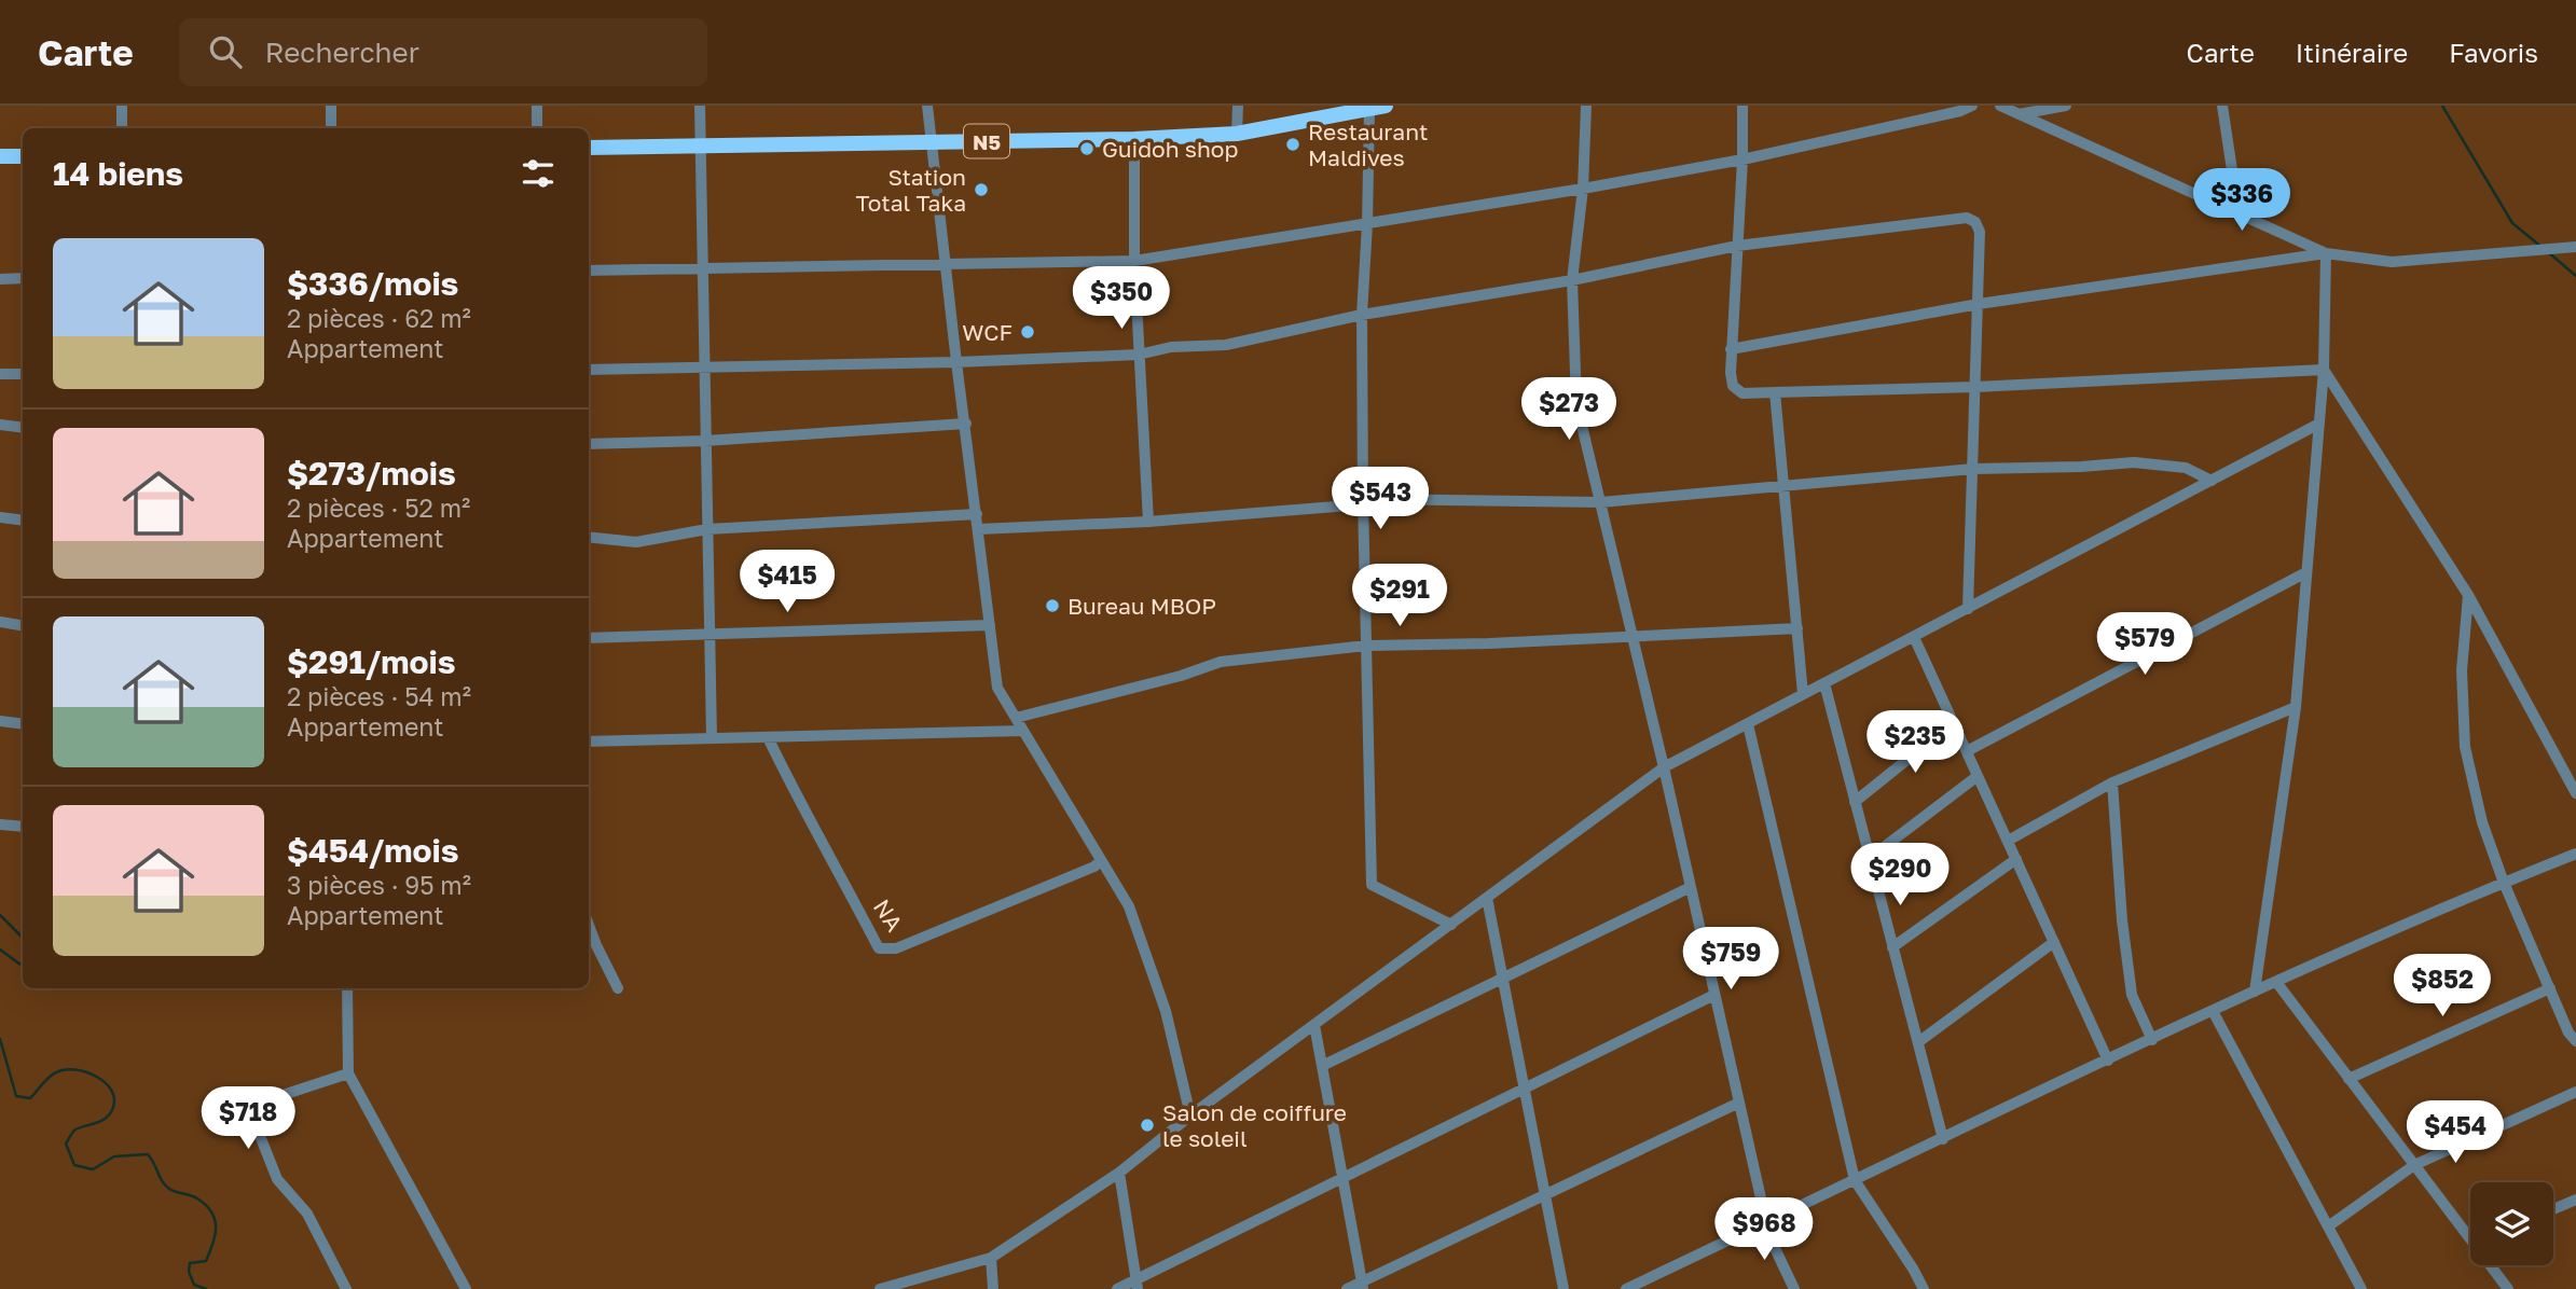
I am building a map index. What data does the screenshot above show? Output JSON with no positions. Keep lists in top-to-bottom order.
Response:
{
  "streets": {
    "highway": ["N5"],
    "street": ["NA"]
  },
  "places": [
    "Restaurant Maldives",
    "Guidoh shop",
    "Station Total Taka",
    "WCF",
    "Bureau MBOP",
    "Salon de coiffure le soleil"
  ],
  "page": {
    "header": "Carte",
    "search": "Rechercher",
    "nav": ["Carte", "Itinéraire", "Favoris"],
    "heading": "14 biens",
    "price": [
      "$336",
      "$350",
      "$273",
      "$543",
      "$415",
      "$291",
      "$579",
      "$235",
      "$290",
      "$759",
      "$852",
      "$718",
      "$454",
      "$968"
    ],
    "list": [
      {
        "name": "$336/mois",
        "note": "2 pièces · 62 m² · Appartement"
      },
      {
        "name": "$273/mois",
        "note": "2 pièces · 52 m² · Appartement"
      },
      {
        "name": "$291/mois",
        "note": "2 pièces · 54 m² · Appartement"
      },
      {
        "name": "$454/mois",
        "note": "3 pièces · 95 m² · Appartement"
      }
    ]
  }
}
